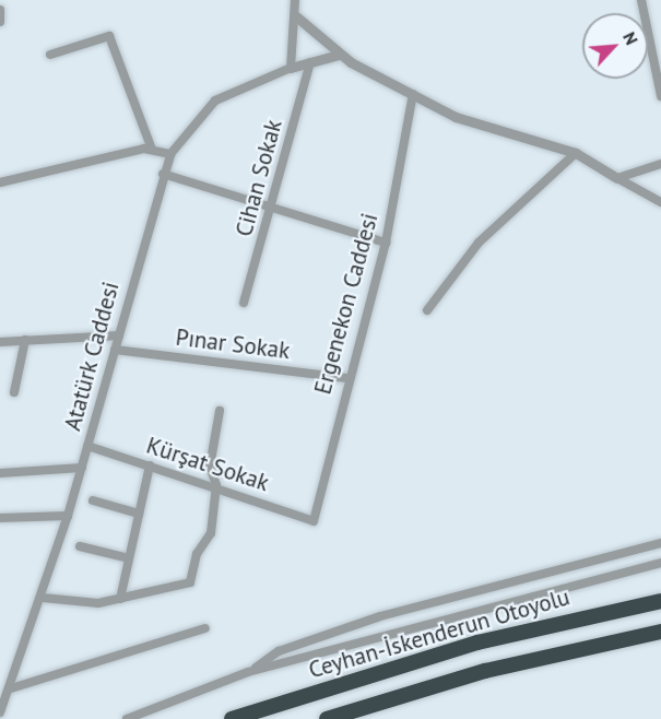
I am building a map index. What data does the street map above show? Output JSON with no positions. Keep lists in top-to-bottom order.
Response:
{
  "streets": {
    "highway": ["Ceyhan-İskenderun Otoyolu"],
    "street": [
      "Cihan Sokak",
      "Ergenekon Caddesi",
      "Pınar Sokak",
      "Atatürk Caddesi",
      "Kürşat Sokak"
    ]
  },
  "crossings": [
    ["Ergenekon Caddesi", "Pınar Sokak"],
    ["Ergenekon Caddesi", "Kürşat Sokak"],
    ["Pınar Sokak", "Atatürk Caddesi"],
    ["Atatürk Caddesi", "Kürşat Sokak"]
  ],
  "north": "top right"
}
